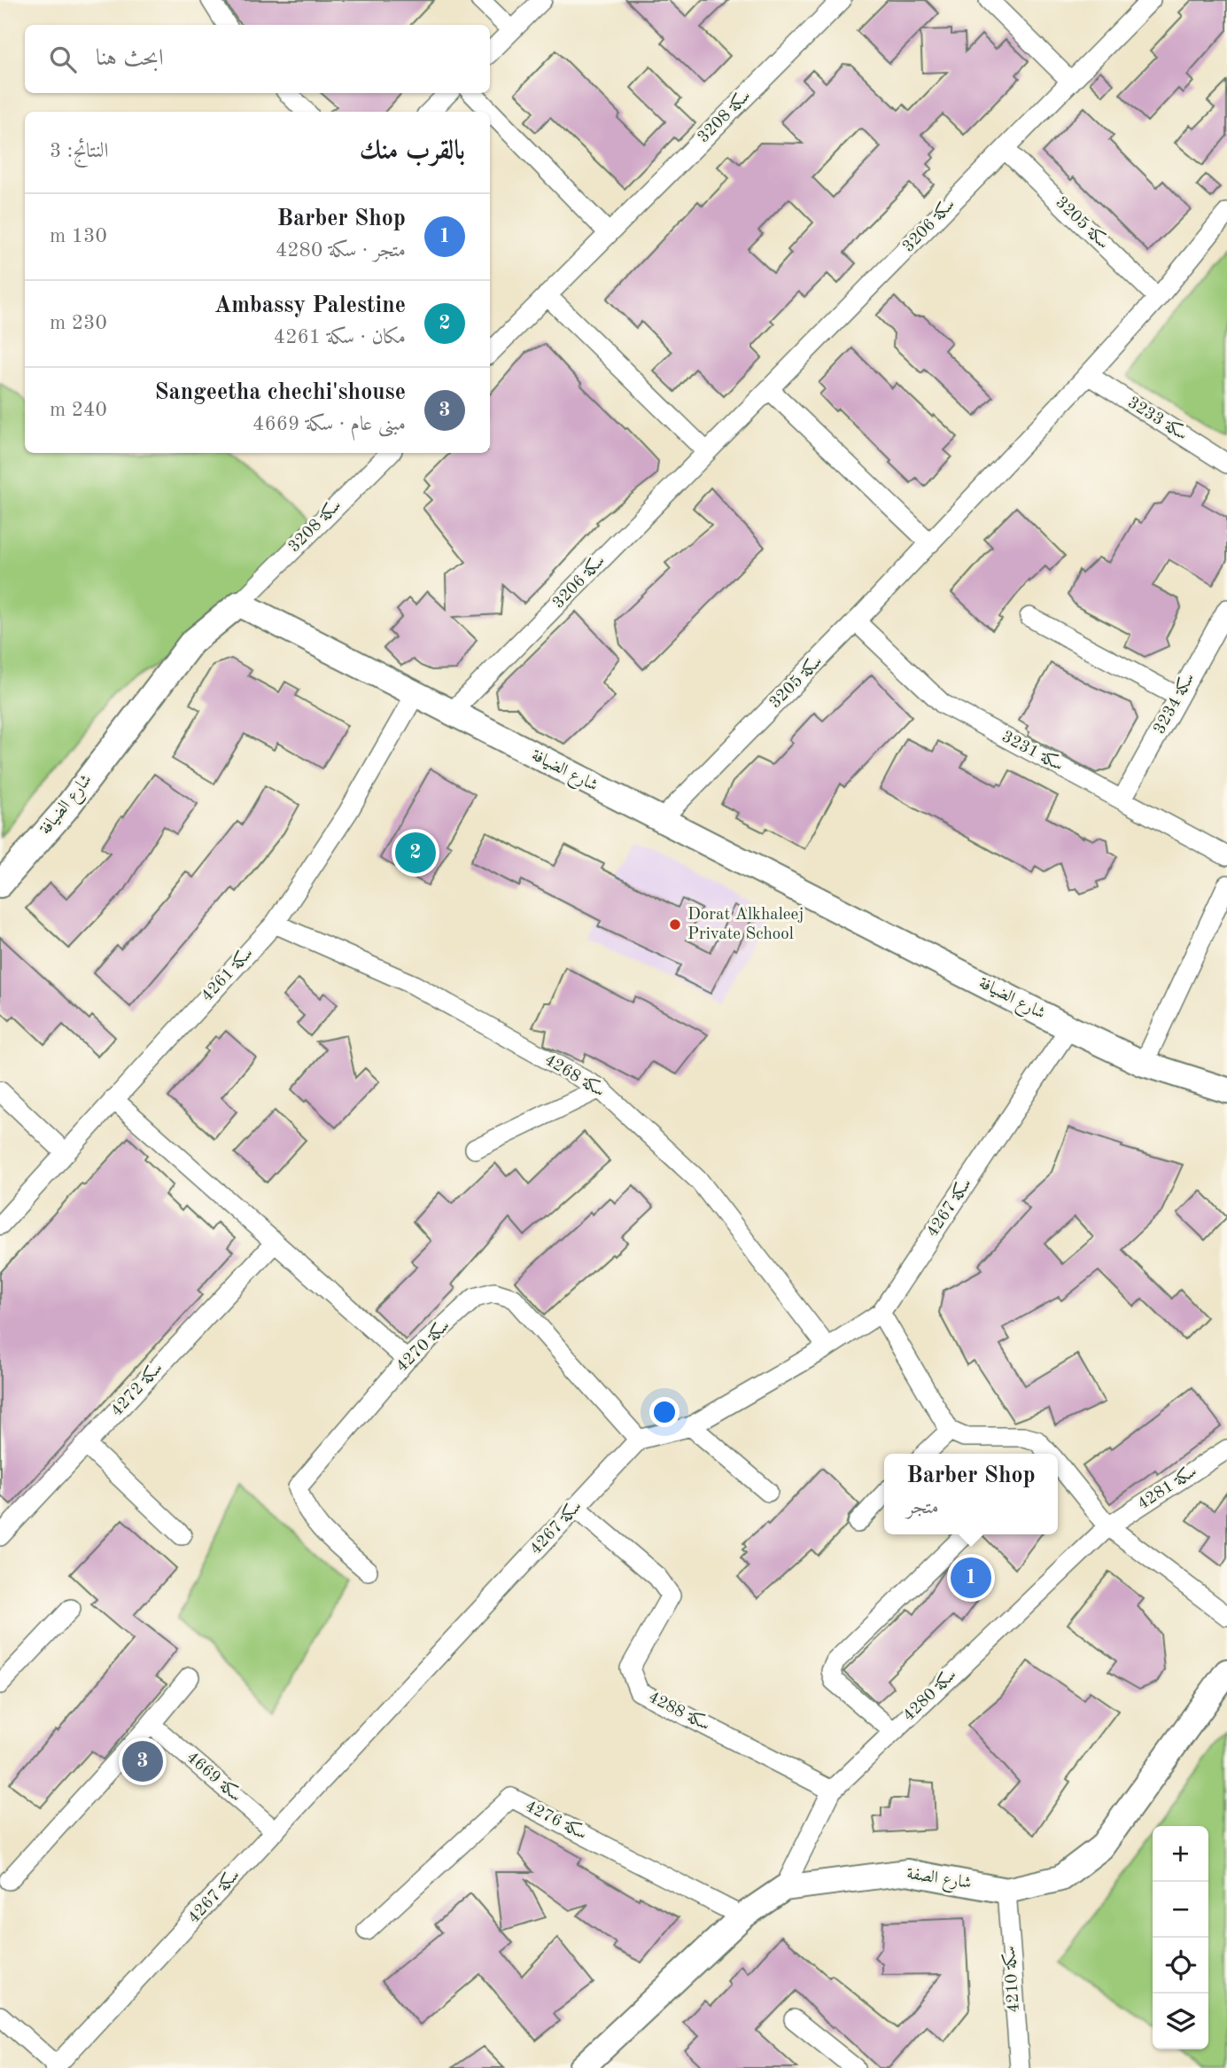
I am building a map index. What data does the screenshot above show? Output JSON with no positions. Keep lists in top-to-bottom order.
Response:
{
  "streets": {
    "street": [
      "سكة 3208",
      "سكة 3205",
      "سكة 3206",
      "سكة 3233",
      "سكة 3234",
      "سكة 3231",
      "شارع الضيافة",
      "سكة 4261",
      "سكة 4268",
      "سكة 4267",
      "سكة 4270",
      "سكة 4272",
      "سكة 4281",
      "سكة 4280",
      "سكة 4288",
      "سكة 4669",
      "سكة 4276",
      "شارع الصفة",
      "سكة 4210"
    ]
  },
  "crossings": [
    ["سكة 3208", "شارع الضيافة"],
    ["سكة 3205", "سكة 3206"],
    ["سكة 3205", "سكة 3233"],
    ["سكة 3205", "سكة 3231"],
    ["سكة 3205", "شارع الضيافة"],
    ["سكة 3206", "شارع الضيافة"],
    ["سكة 3234", "سكة 3231"],
    ["شارع الضيافة", "سكة 4261"],
    ["شارع الضيافة", "سكة 4267"],
    ["سكة 4261", "سكة 4268"],
    ["سكة 4268", "سكة 4267"],
    ["سكة 4267", "سكة 4270"],
    ["سكة 4267", "سكة 4288"],
    ["سكة 4267", "سكة 4669"],
    ["سكة 4281", "سكة 4280"],
    ["سكة 4280", "سكة 4288"],
    ["سكة 4280", "شارع الصفة"],
    ["سكة 4276", "شارع الصفة"],
    ["شارع الصفة", "سكة 4210"]
  ],
  "places": ["Dorat Alkhaleej Private School"],
  "page": {
    "search": "ابحث هنا",
    "heading": ["بالقرب منك", "النتائج: 3"],
    "list": [
      {
        "mark": "1",
        "name": "Barber Shop",
        "note": "متجر · سكة 4280",
        "value": "130 m"
      },
      {
        "mark": "2",
        "name": "Ambassy Palestine",
        "note": "مكان · سكة 4261",
        "value": "230 m"
      },
      {
        "mark": "3",
        "name": "Sangeetha chechi'shouse",
        "note": "مبنى عام · سكة 4669",
        "value": "240 m"
      }
    ],
    "pins": ["2", "1", "3"],
    "popup": ["Barber Shop", "متجر"],
    "map_buttons": ["+", "−"]
  }
}
